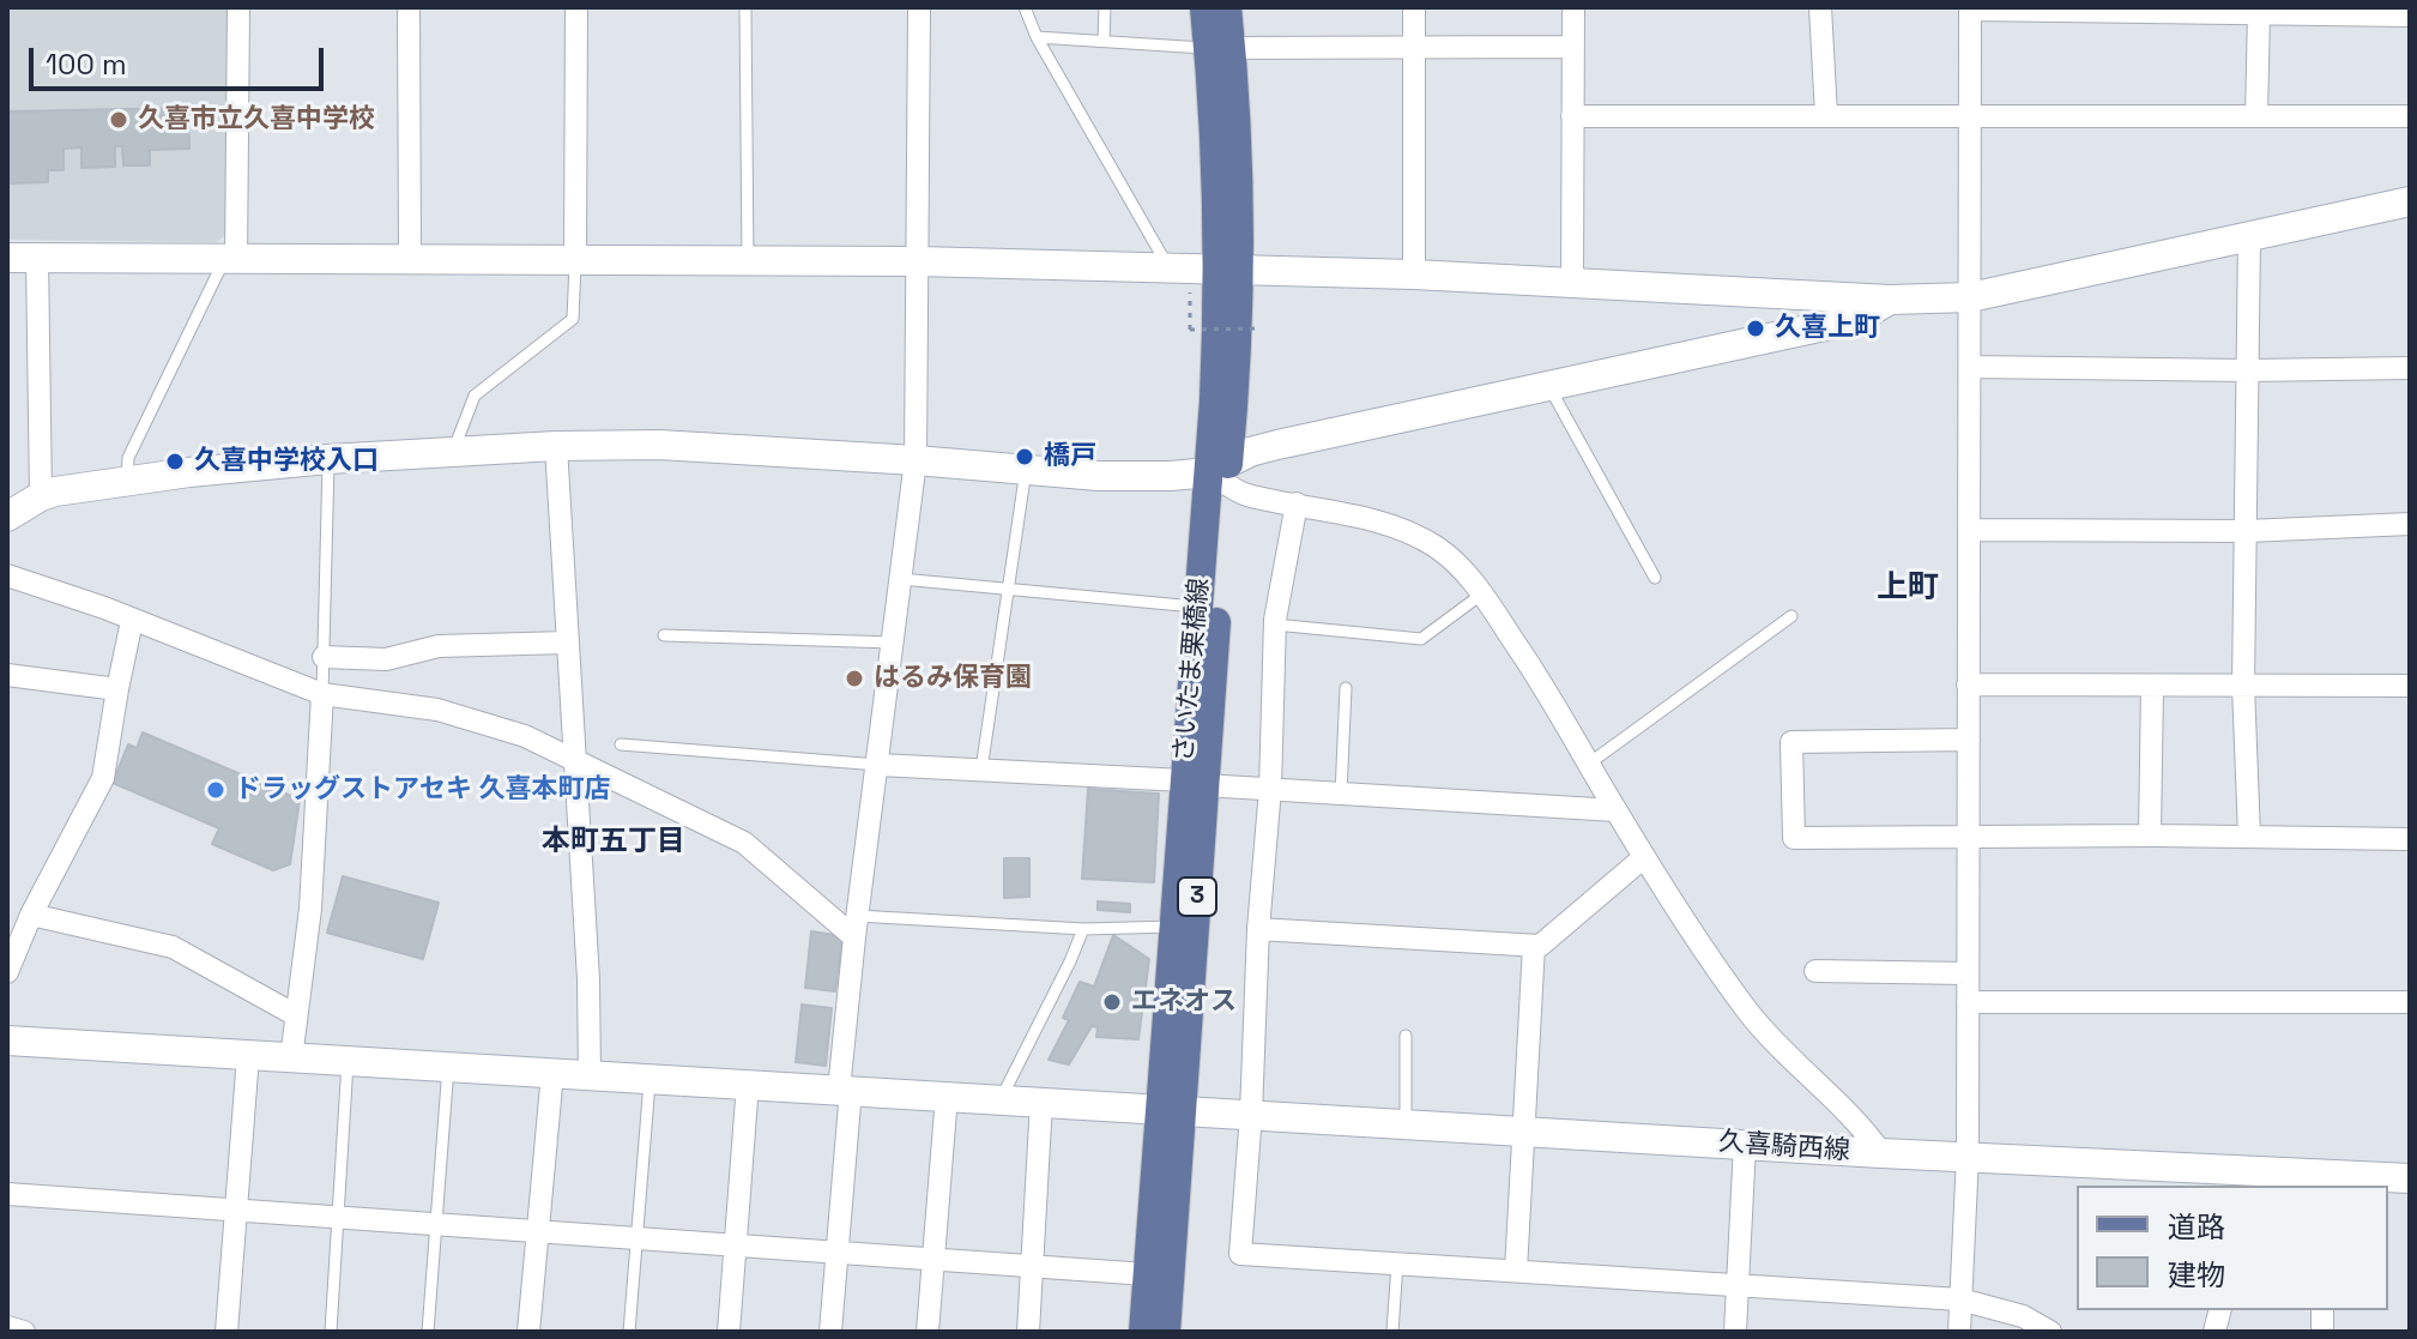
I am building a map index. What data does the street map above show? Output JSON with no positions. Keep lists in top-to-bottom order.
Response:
{
  "streets": {
    "main road": ["さいたま栗橋線", "3"],
    "street": ["久喜騎西線"]
  },
  "crossings": [
    ["さいたま栗橋線", "久喜騎西線"]
  ],
  "districts": ["上町", "本町五丁目"],
  "places": [
    "久喜市立久喜中学校",
    "久喜上町",
    "橋戸",
    "久喜中学校入口",
    "はるみ保育園",
    "ドラッグストアセキ 久喜本町店",
    "エネオス"
  ],
  "legend": ["道路", "建物"],
  "scale_bar": "100 m"
}
